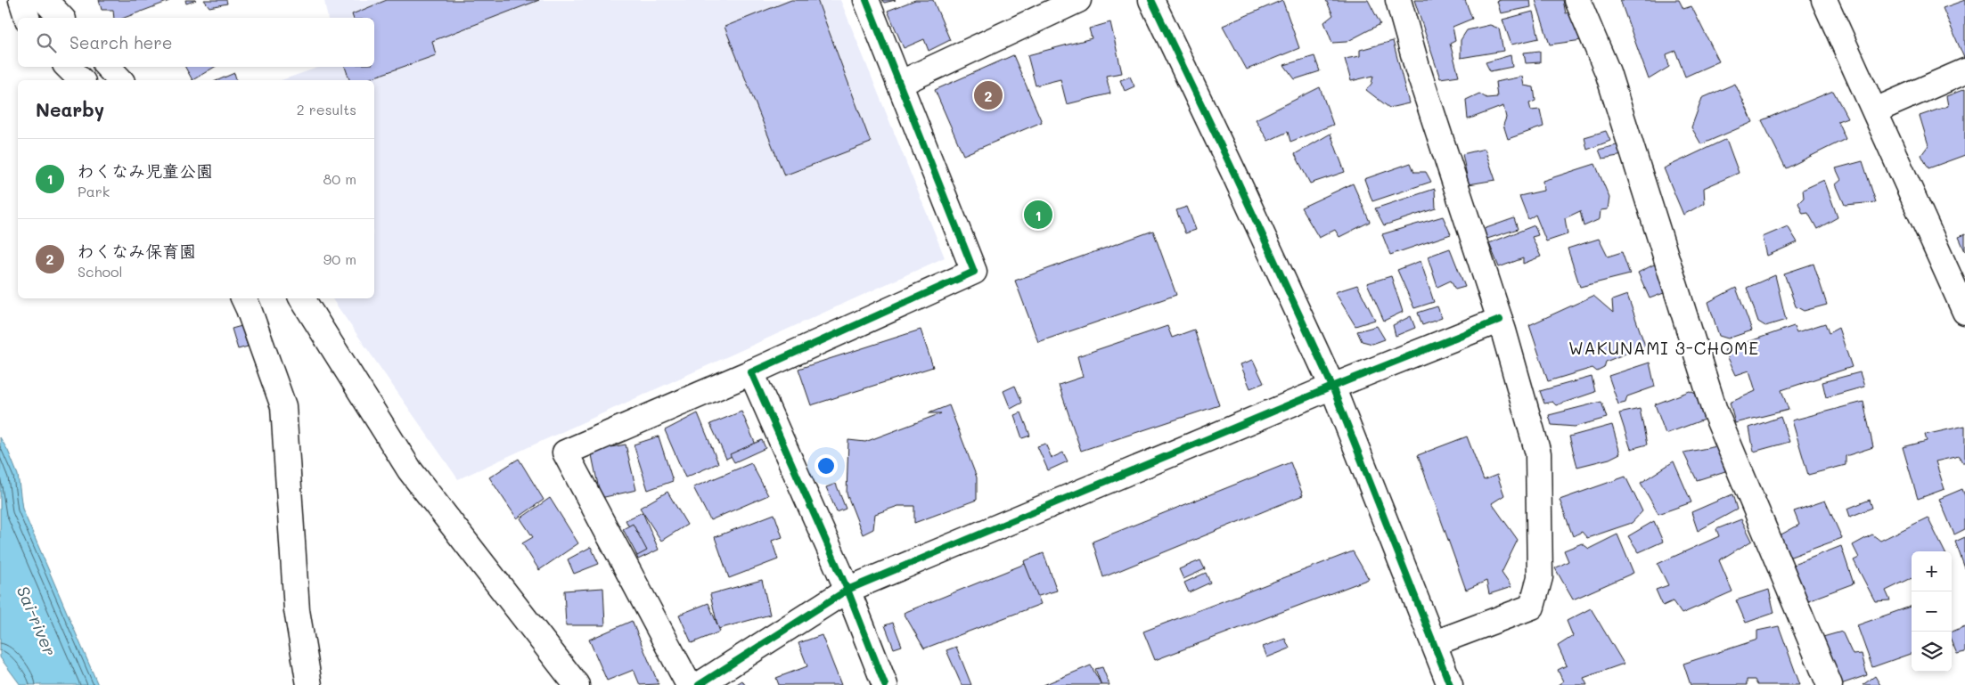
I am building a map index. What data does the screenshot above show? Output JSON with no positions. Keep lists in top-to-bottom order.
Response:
{
  "districts": ["WAKUNAMI 3-CHOME"],
  "water": ["Sai-river"],
  "page": {
    "search": "Search here",
    "pins": ["2", "1"],
    "heading": ["Nearby", "2 results"],
    "list": [
      {
        "mark": "1",
        "name": "わくなみ児童公園",
        "note": "Park",
        "value": "80 m"
      },
      {
        "mark": "2",
        "name": "わくなみ保育園",
        "note": "School",
        "value": "90 m"
      }
    ],
    "map_buttons": ["+", "−"]
  }
}
